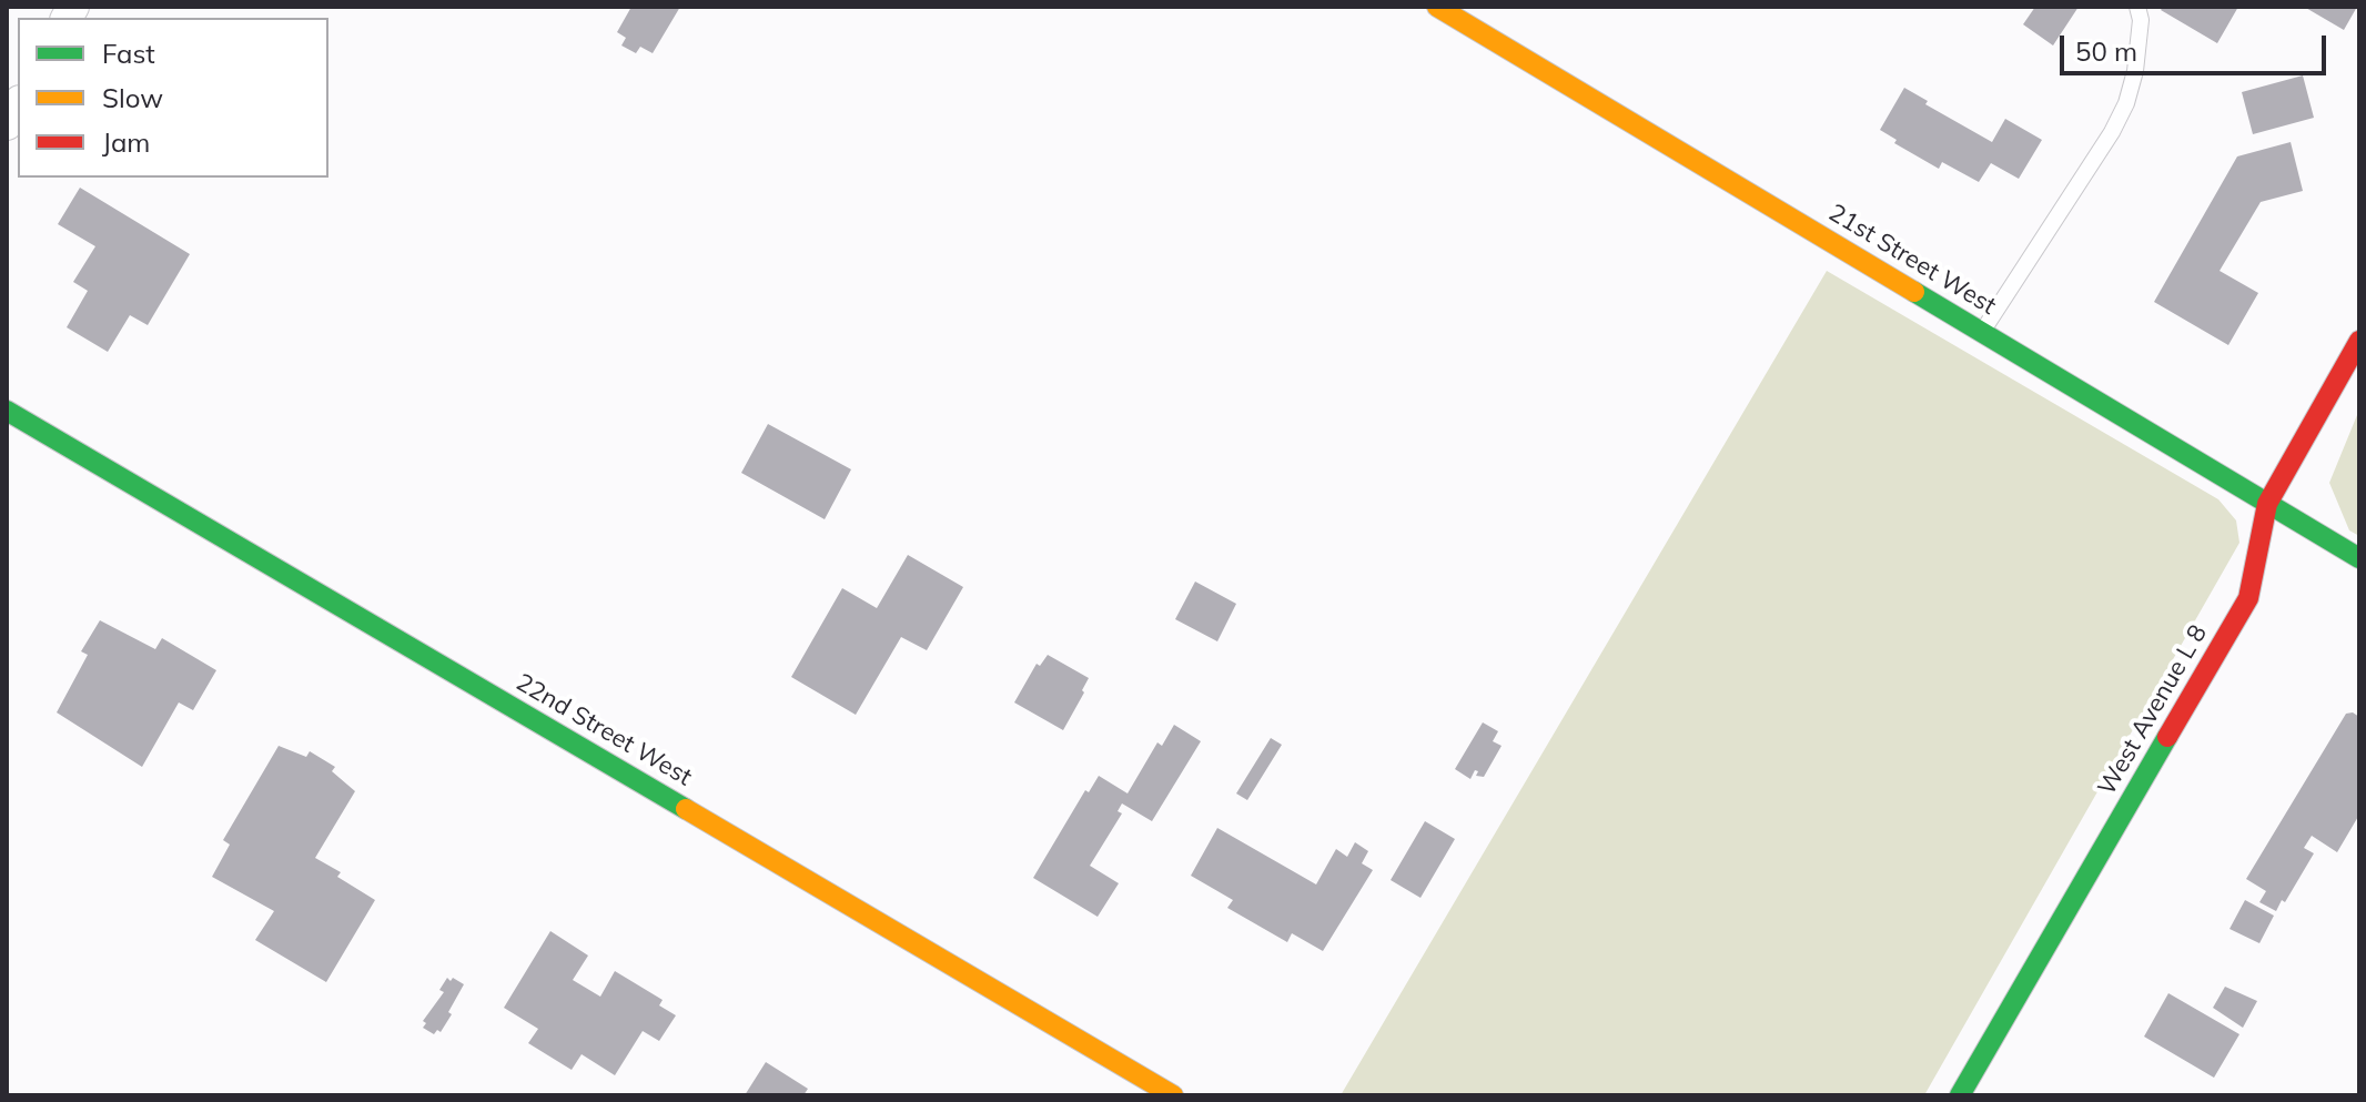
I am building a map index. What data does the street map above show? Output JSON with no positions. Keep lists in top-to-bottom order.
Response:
{
  "streets": {
    "street": ["21st Street West", "West Avenue L 8", "22nd Street West"]
  },
  "crossings": [
    ["21st Street West", "West Avenue L 8"]
  ],
  "legend": ["Fast", "Slow", "Jam"],
  "scale_bar": "50 m"
}
